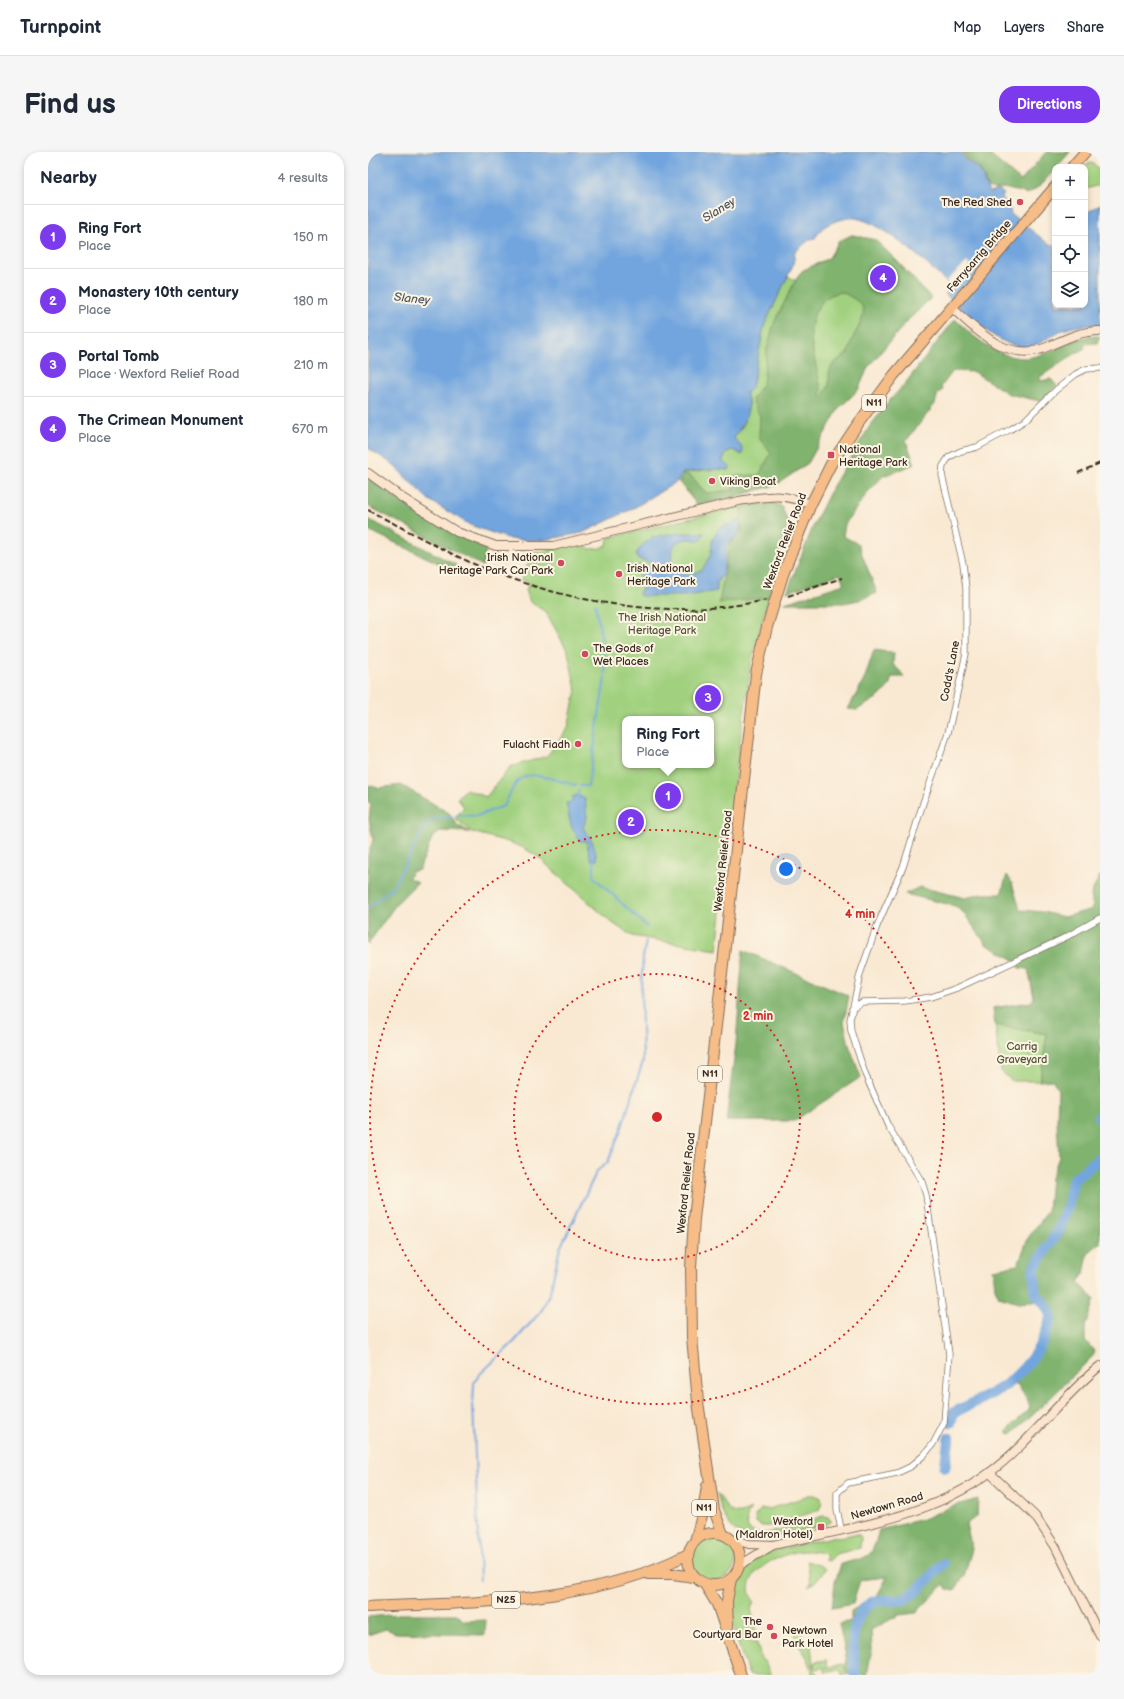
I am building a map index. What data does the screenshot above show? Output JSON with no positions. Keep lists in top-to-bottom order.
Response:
{
  "streets": {
    "highway": [
      "Ferrycarrig Bridge",
      "N11",
      "Wexford Relief Road",
      "N25"
    ],
    "main road": ["Newtown Road"],
    "street": ["Codd's Lane"]
  },
  "crossings": [
    ["Ferrycarrig Bridge", "Wexford Relief Road"],
    ["Wexford Relief Road", "Newtown Road"],
    ["Wexford Relief Road", "N25"],
    ["Codd's Lane", "Newtown Road"],
    ["Newtown Road", "N25"]
  ],
  "water": ["Slaney"],
  "parks": ["The Irish National Heritage Park", "Carrig Graveyard"],
  "places": {
    "other": [
      "The Red Shed",
      "Viking Boat",
      "Irish National Heritage Park Car Park",
      "Irish National Heritage Park",
      "The Gods of Wet Places",
      "Fulacht Fiadh",
      "The Courtyard Bar",
      "Newtown Park Hotel"
    ],
    "transit": ["National Heritage Park", "Wexford (Maldron Hotel)"]
  },
  "page": {
    "header": "Turnpoint",
    "nav": ["Map", "Layers", "Share"],
    "buttons": "Directions",
    "title": "Find us",
    "heading": ["Nearby", "4 results"],
    "map_buttons": ["+", "−"],
    "list": [
      {
        "mark": "1",
        "name": "Ring Fort",
        "note": "Place",
        "value": "150 m"
      },
      {
        "mark": "2",
        "name": "Monastery 10th century",
        "note": "Place",
        "value": "180 m"
      },
      {
        "mark": "3",
        "name": "Portal Tomb",
        "note": "Place · Wexford Relief Road",
        "value": "210 m"
      },
      {
        "mark": "4",
        "name": "The Crimean Monument",
        "note": "Place",
        "value": "670 m"
      }
    ],
    "pins": [
      "4",
      "3",
      "1",
      "2"
    ],
    "popup": ["Ring Fort", "Place"]
  },
  "rings": ["4 min", "2 min"]
}
